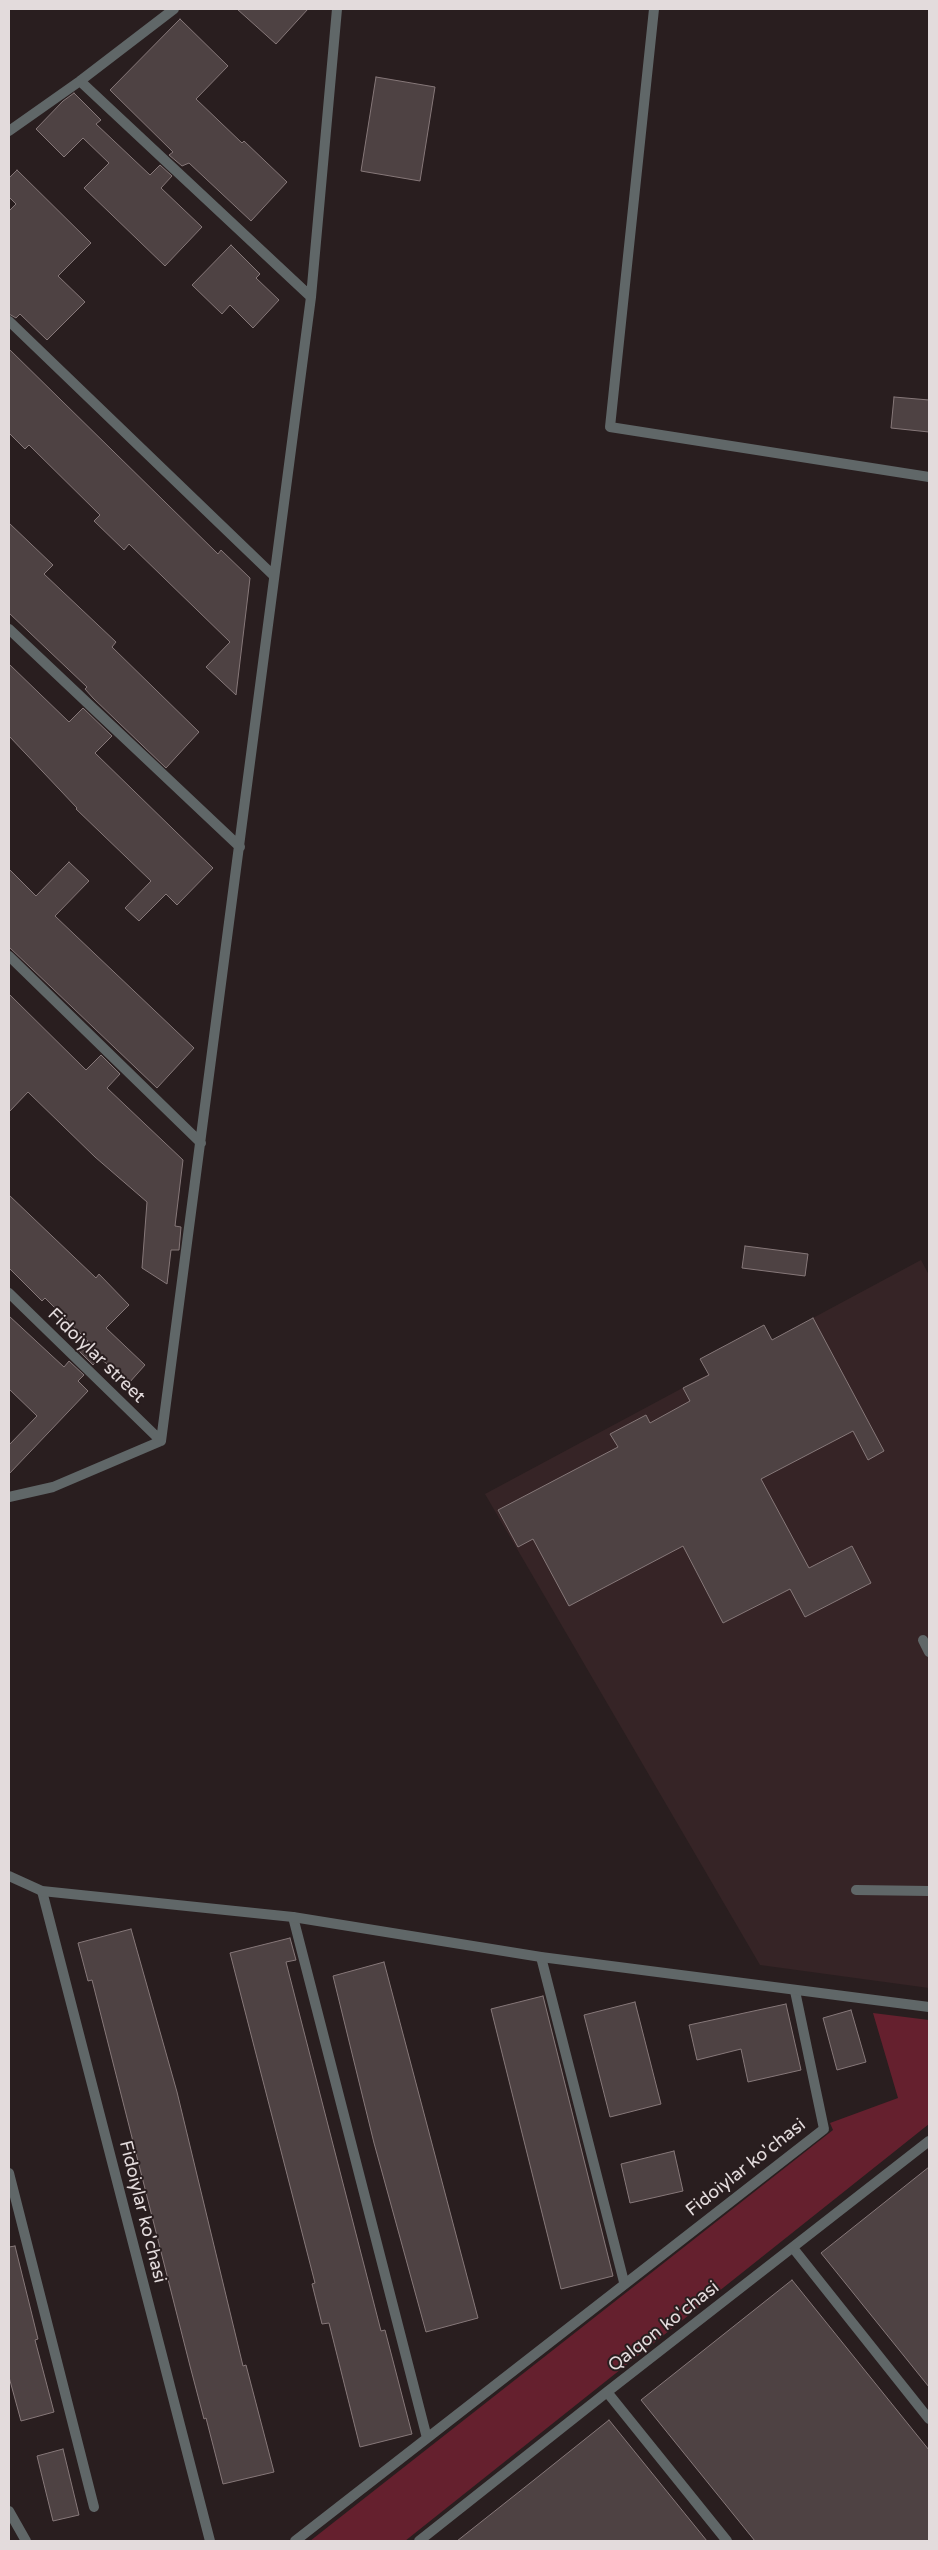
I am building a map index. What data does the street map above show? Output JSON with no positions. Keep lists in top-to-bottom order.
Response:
{
  "streets": {
    "street": ["Fidoiylar street", "Fidoiylar ko'chasi", "Qalqon ko'chasi"]
  }
}
